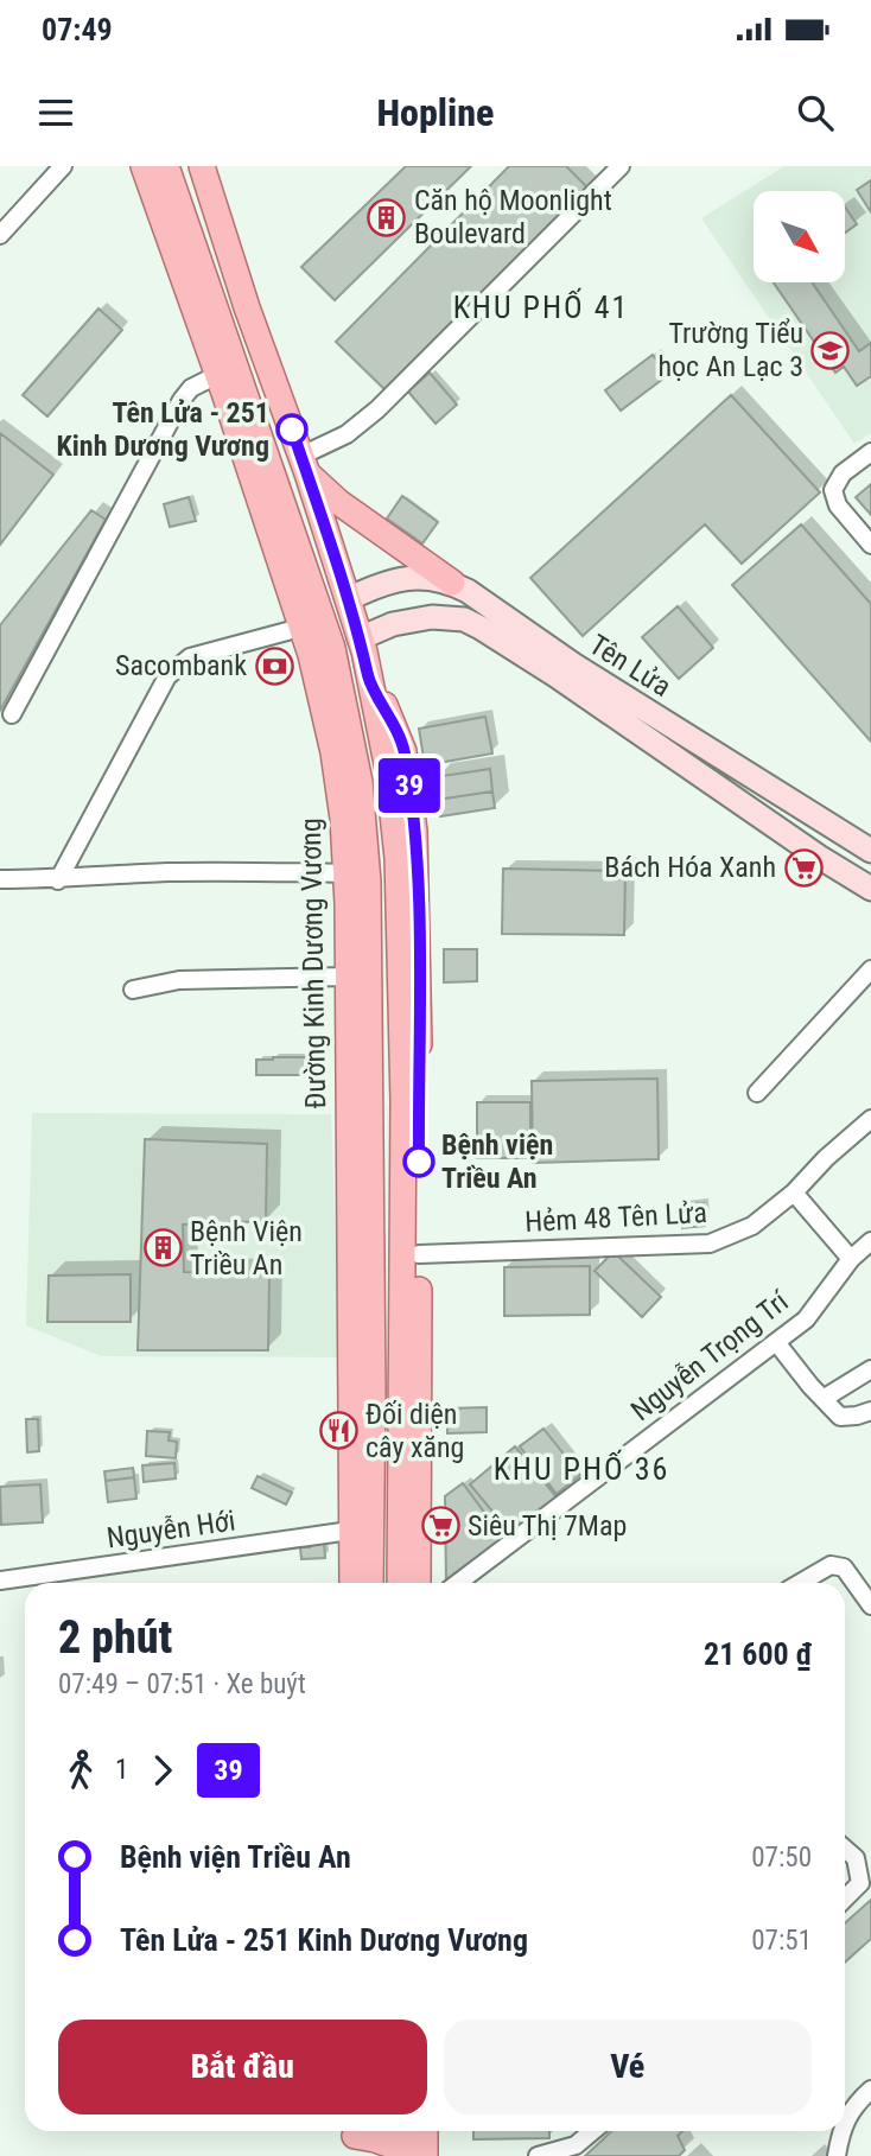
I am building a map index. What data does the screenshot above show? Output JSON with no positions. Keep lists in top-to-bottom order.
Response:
{
  "streets": {
    "main road": ["Tên Lửa", "Đường Kinh Dương Vương"],
    "street": ["Hẻm 48 Tên Lửa", "Nguyễn Trọng Trí", "Nguyễn Hới"]
  },
  "crossings": [
    ["Đường Kinh Dương Vương", "Nguyễn Hới"]
  ],
  "districts": ["KHU PHỐ 41", "KHU PHỐ 36"],
  "places": {
    "building": ["Căn hộ Moonlight Boulevard", "Bệnh Viện Triều An"],
    "school or university": ["Trường Tiểu học An Lạc 3"],
    "other": ["Tên Lửa - 251 Kinh Dương Vương", "Bệnh viện Triều An"],
    "bank": ["Sacombank"],
    "supermarket": ["Bách Hóa Xanh", "Siêu Thị 7Map"],
    "restaurant": ["Đối diện cây xăng"]
  },
  "lines": ["bus line 39"],
  "north": "bottom right",
  "page": {
    "status": "07:49",
    "header": "Hopline",
    "on_map": "39",
    "heading": ["2 phút", "07:49 – 07:51 · Xe buýt", "21 600 ₫"],
    "legs": ["1", "39"],
    "list": [
      {
        "name": "Bệnh viện Triều An",
        "value": "07:50"
      },
      {
        "name": "Tên Lửa - 251 Kinh Dương Vương",
        "value": "07:51"
      }
    ],
    "buttons": ["Bắt đầu", "Vé"]
  }
}
